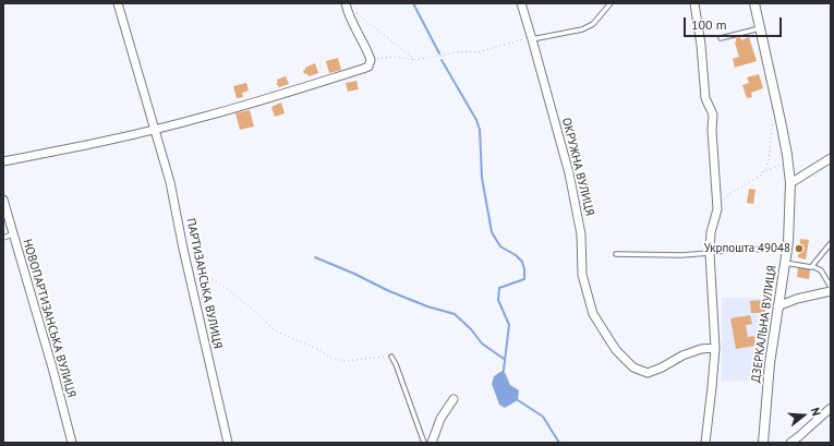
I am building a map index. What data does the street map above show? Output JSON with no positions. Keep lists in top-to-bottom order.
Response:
{
  "streets": {
    "street": [
      "ОКРУЖНА ВУЛИЦЯ",
      "ПАРТИЗАНСЬКА ВУЛИЦЯ",
      "НОВОПАРТИЗАНСЬКА ВУЛИЦЯ",
      "ДЗЕРКАЛЬНА ВУЛИЦЯ"
    ]
  },
  "places": ["Укрпошта 49048"],
  "scale_bar": "100 m",
  "north": "right"
}
